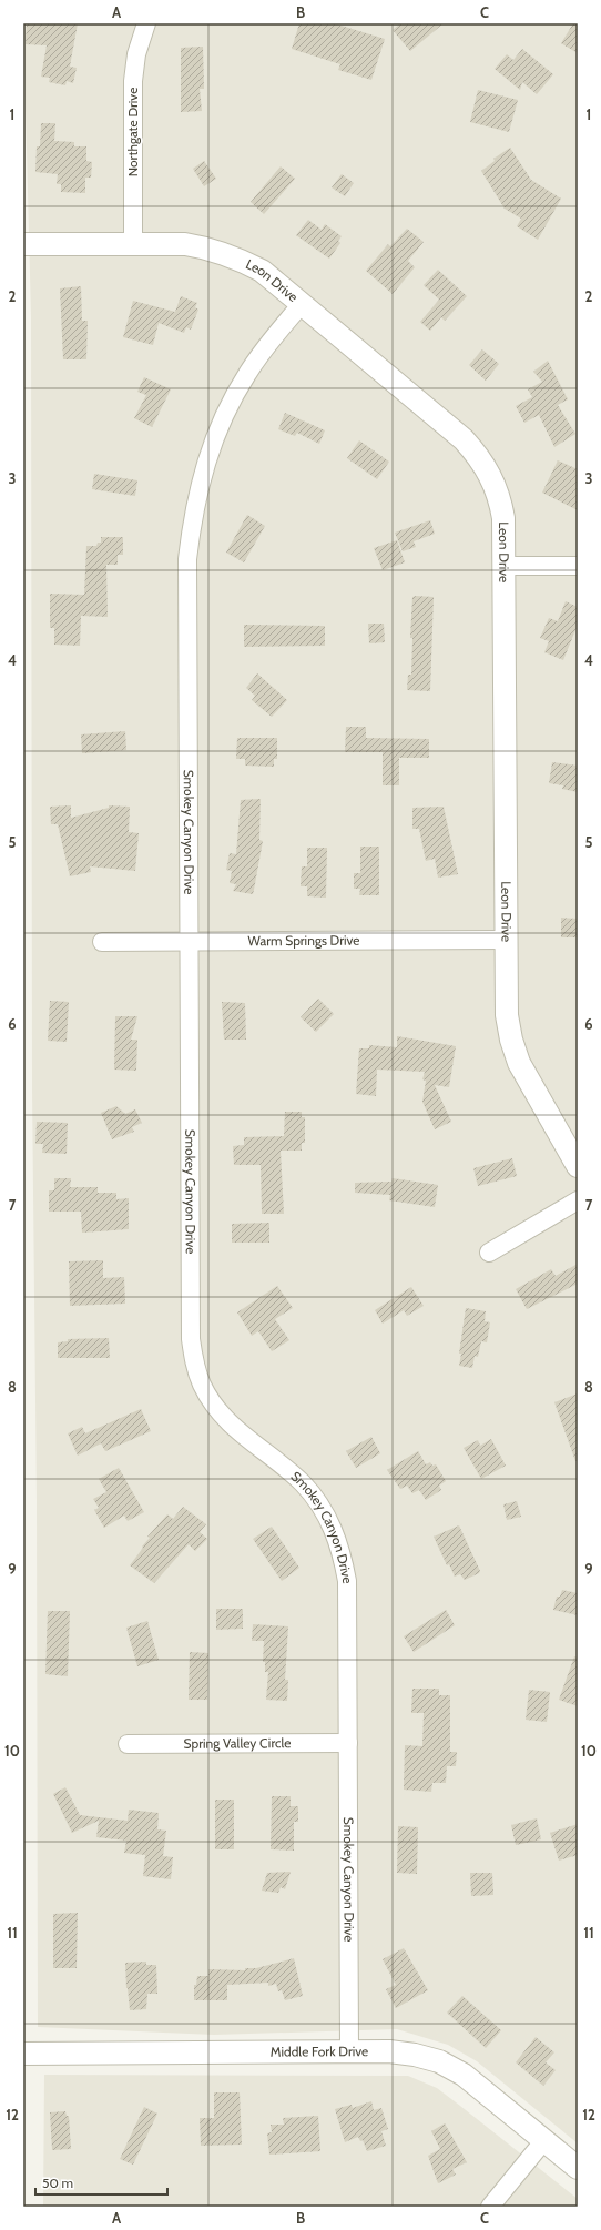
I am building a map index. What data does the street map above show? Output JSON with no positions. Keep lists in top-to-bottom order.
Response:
{
  "streets": {
    "street": [
      "Northgate Drive",
      "Leon Drive",
      "Smokey Canyon Drive",
      "Warm Springs Drive",
      "Spring Valley Circle",
      "Middle Fork Drive"
    ]
  },
  "crossings": [
    ["Northgate Drive", "Leon Drive"],
    ["Leon Drive", "Smokey Canyon Drive"],
    ["Leon Drive", "Warm Springs Drive"],
    ["Smokey Canyon Drive", "Warm Springs Drive"],
    ["Smokey Canyon Drive", "Spring Valley Circle"],
    ["Smokey Canyon Drive", "Middle Fork Drive"]
  ],
  "scale_bar": "50 m",
  "grid": {
    "columns": ["A", "B", "C"],
    "rows": [
      "1",
      "2",
      "3",
      "4",
      "5",
      "6",
      "7",
      "8",
      "9",
      "10",
      "11",
      "12"
    ]
  }
}
